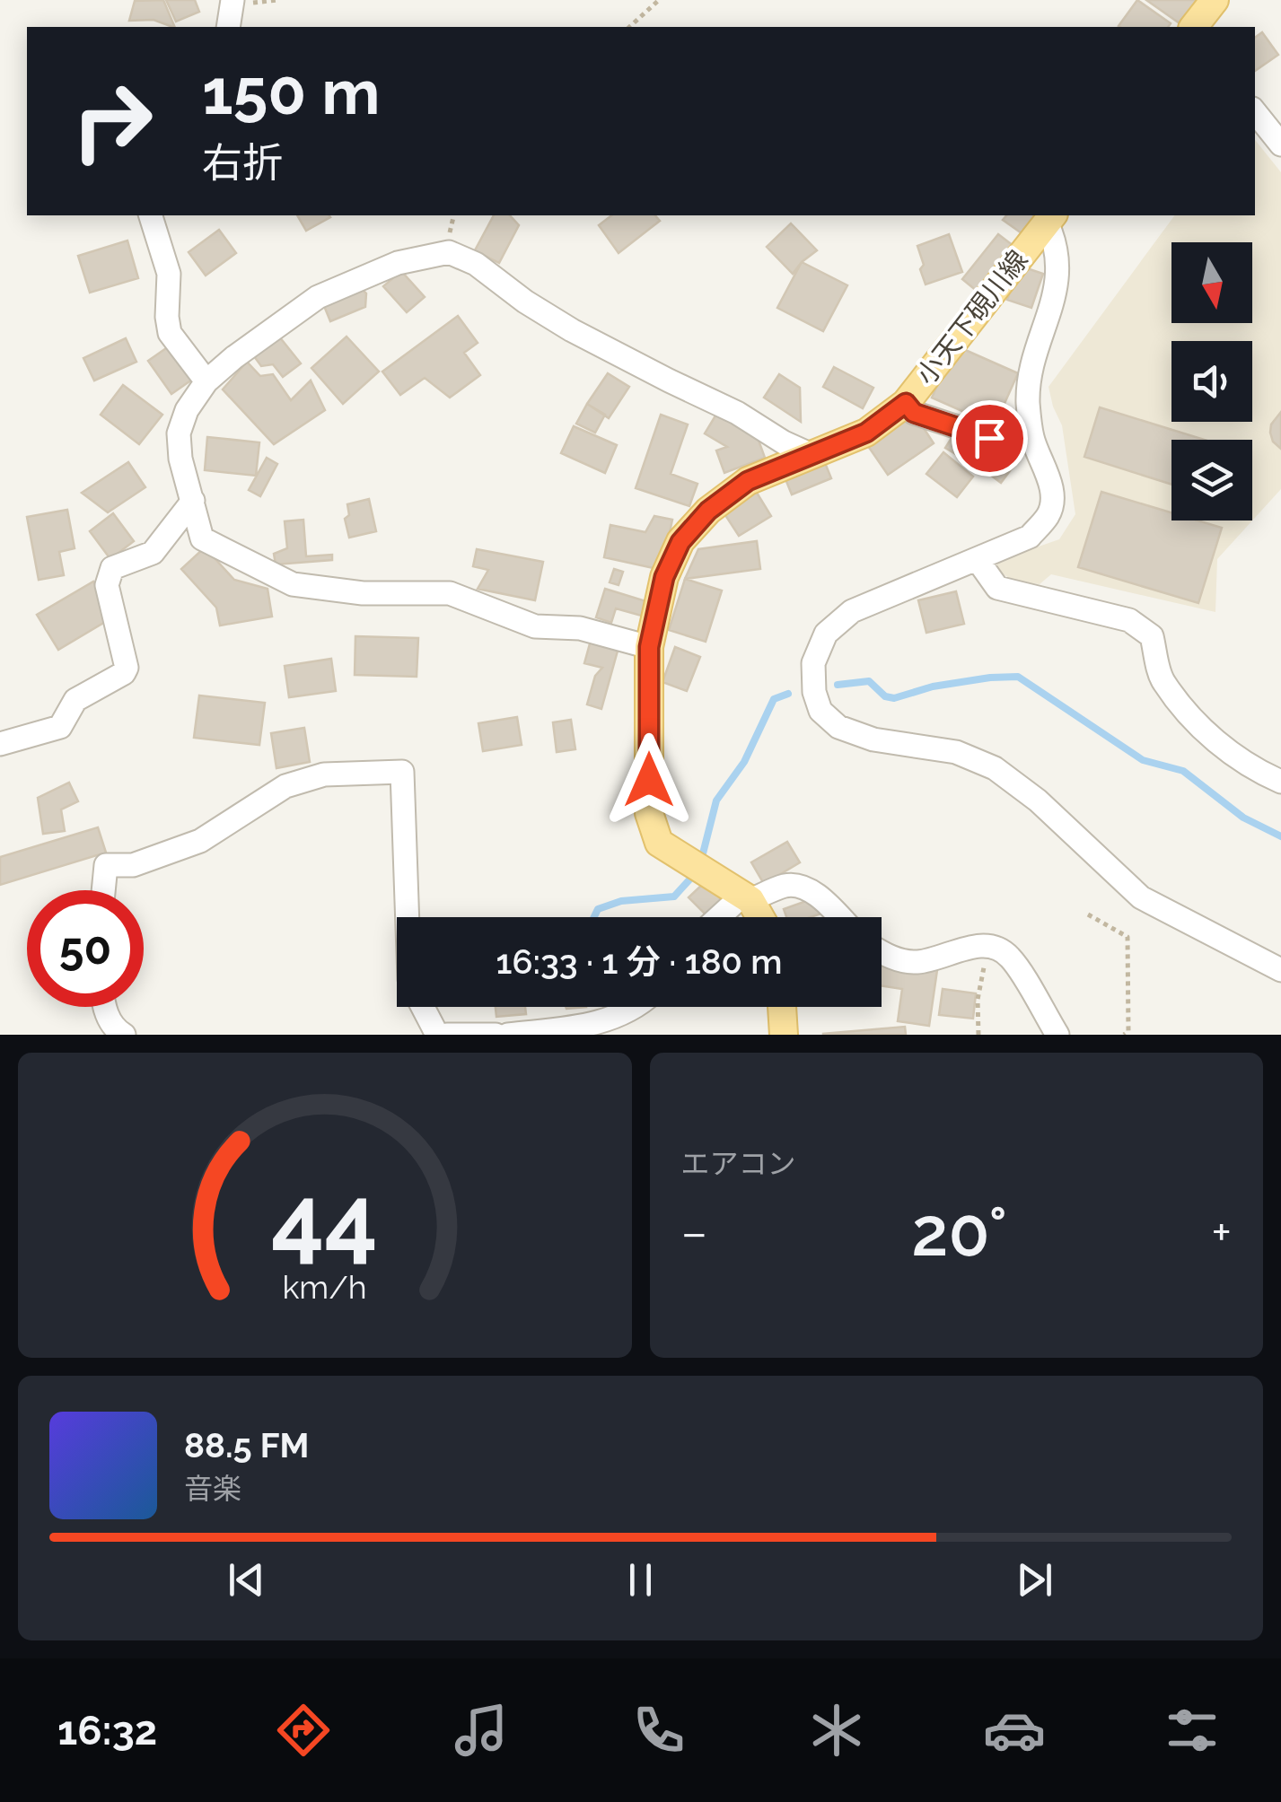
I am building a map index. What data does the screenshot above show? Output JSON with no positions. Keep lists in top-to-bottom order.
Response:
{
  "streets": {
    "main road": ["小天下硯川線"]
  },
  "north": "bottom",
  "page": {
    "turn": ["150 m", "右折"],
    "limit": "50",
    "trip": "16:33 · 1 分 · 180 m",
    "tile": "エアコン",
    "heat": ["−", "20°", "+"],
    "song": ["88.5 FM", "音楽"],
    "tabs": "16:32",
    "gauge": ["44", "km/h"]
  }
}
